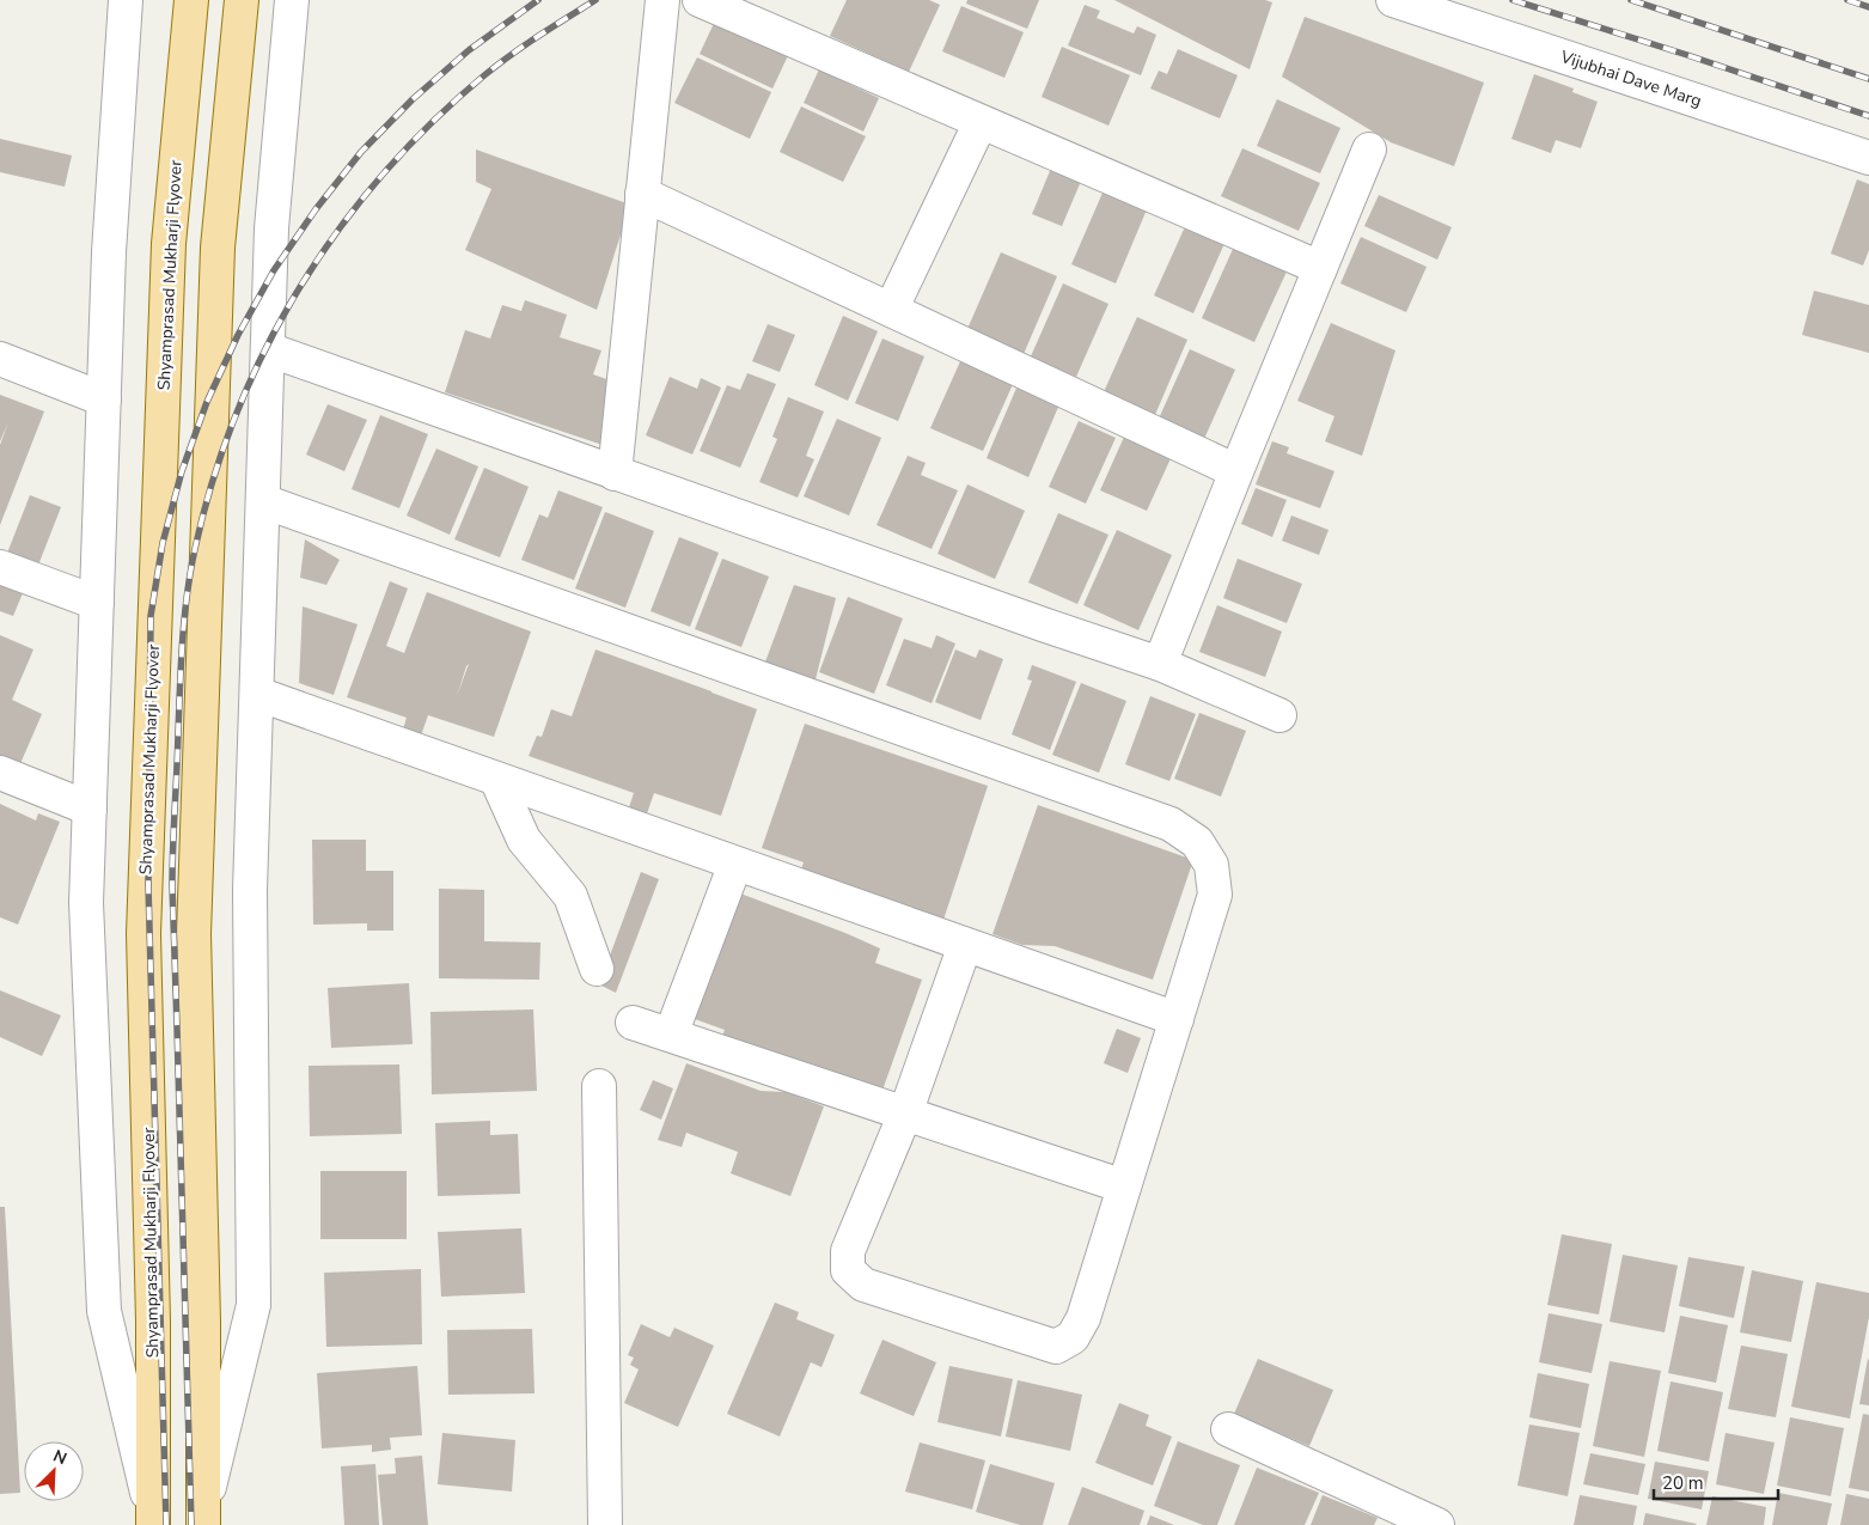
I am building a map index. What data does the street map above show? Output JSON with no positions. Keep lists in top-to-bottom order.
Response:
{
  "streets": {
    "main road": ["Shyamprasad Mukharji Flyover"],
    "street": ["Vijubhai Dave Marg"]
  },
  "scale_bar": "20 m",
  "north": "top right"
}
